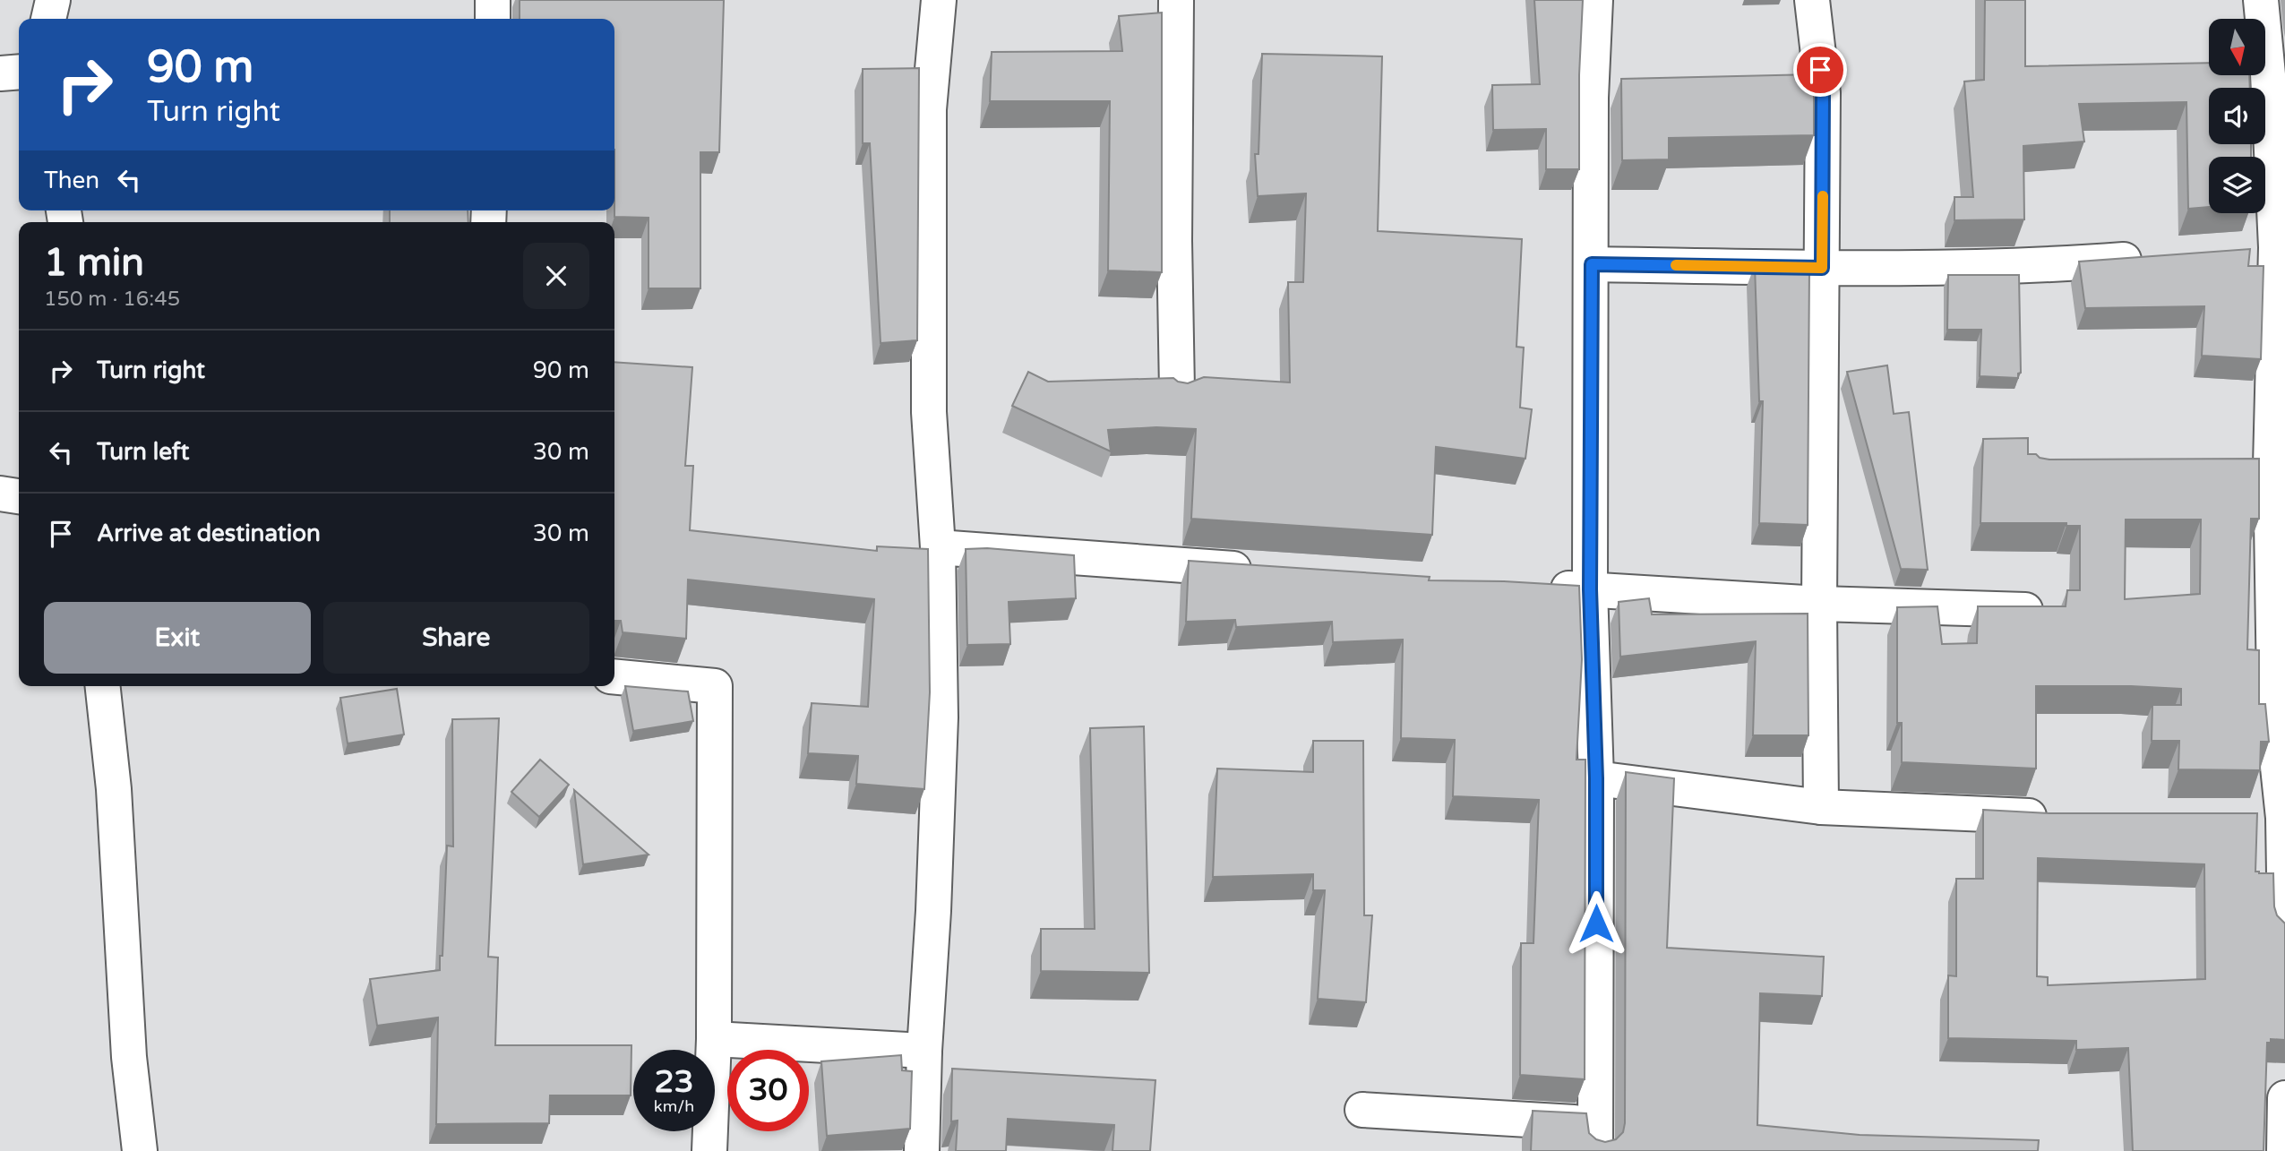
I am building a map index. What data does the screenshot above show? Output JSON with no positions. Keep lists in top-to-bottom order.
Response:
{
  "north": "bottom",
  "page": {
    "turn": ["90 m", "Turn right"],
    "then": "Then",
    "heading": ["1 min", "150 m · 16:45"],
    "list": [
      {
        "name": "Turn right",
        "value": "90 m"
      },
      {
        "name": "Turn left",
        "value": "30 m"
      },
      {
        "name": "Arrive at destination",
        "value": "30 m"
      }
    ],
    "buttons": ["Exit", "Share"],
    "speed": "23 km/h",
    "limit": "30"
  }
}
